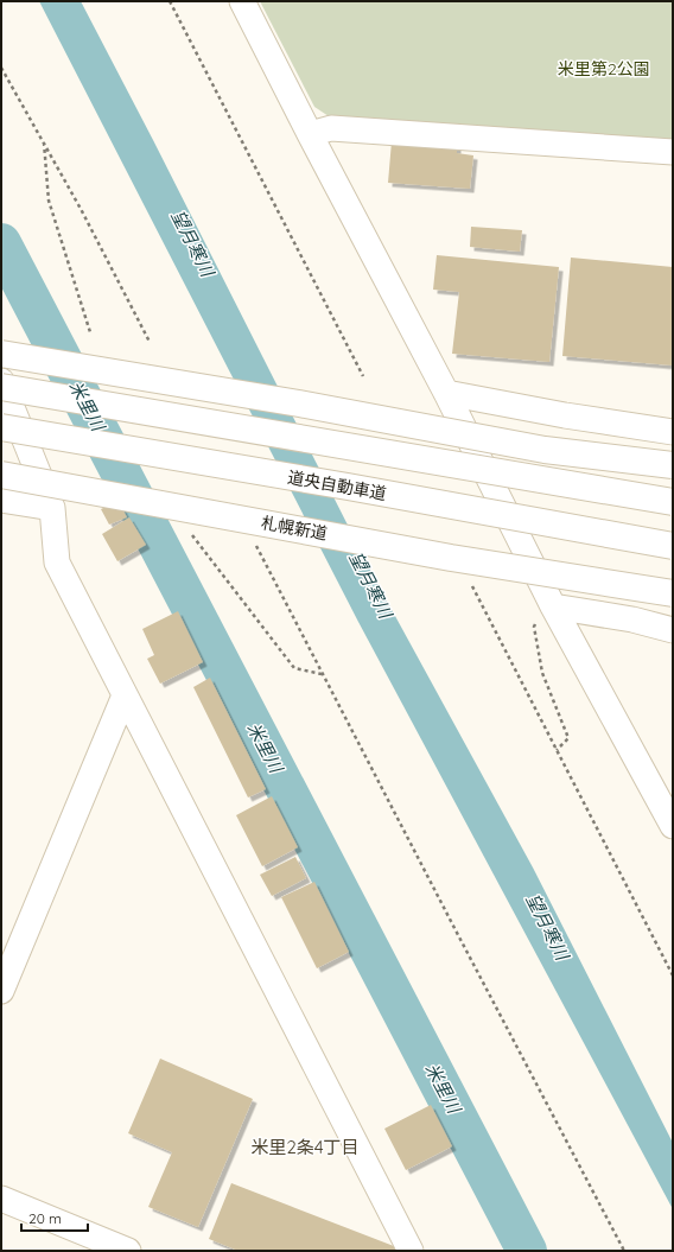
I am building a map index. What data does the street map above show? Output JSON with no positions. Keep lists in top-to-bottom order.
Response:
{
  "streets": {
    "highway": ["道央自動車道", "札幌新道"]
  },
  "districts": ["米里2条4丁目"],
  "water": ["望月寒川", "米里川"],
  "parks": ["米里第2公園"],
  "scale_bar": "20 m"
}
